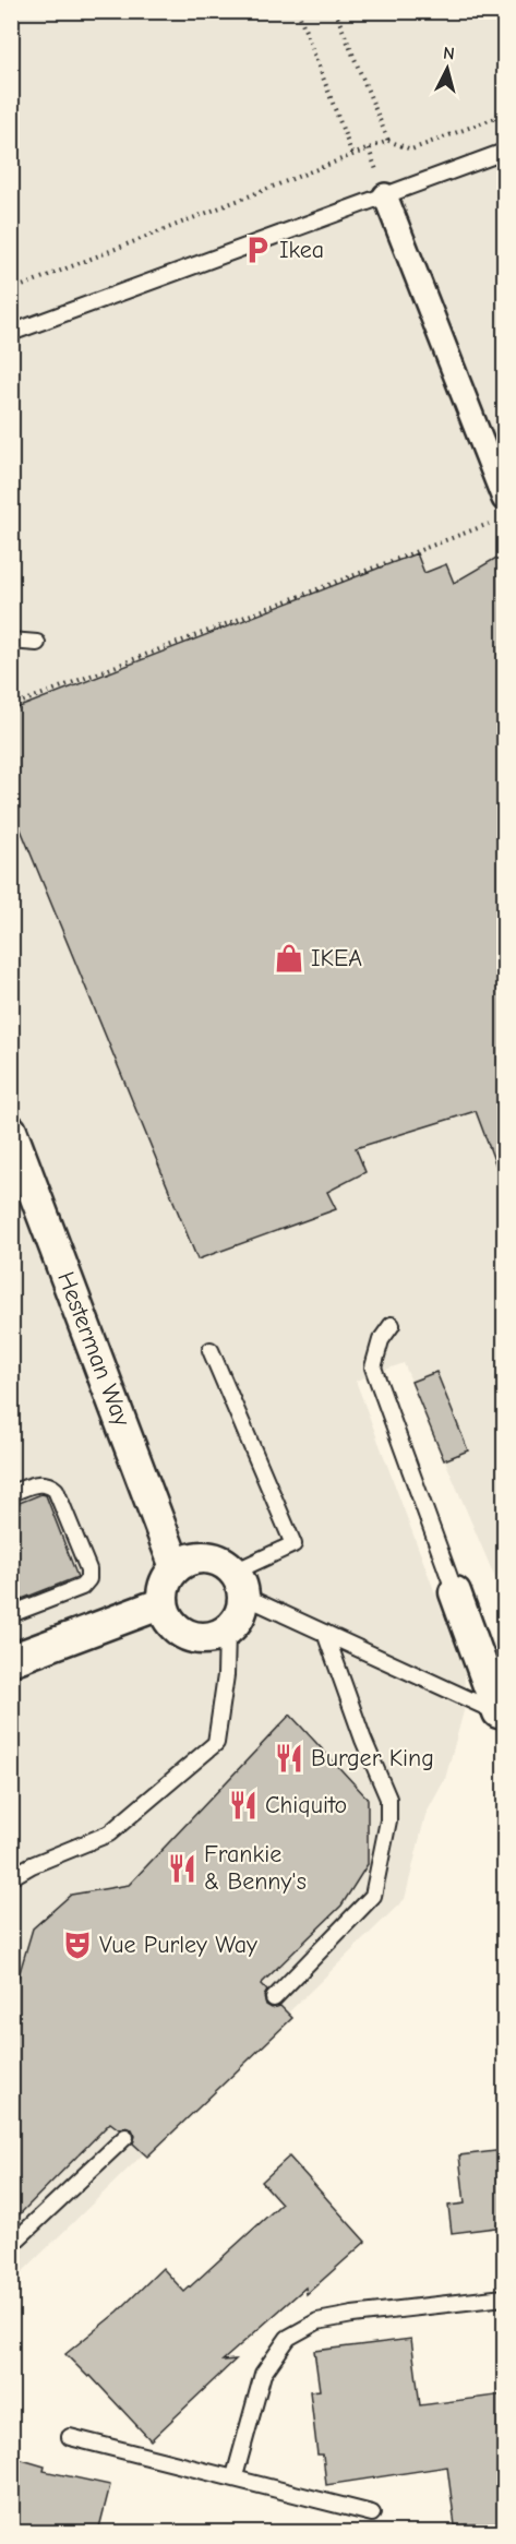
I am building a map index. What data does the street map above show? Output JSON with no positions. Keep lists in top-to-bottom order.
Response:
{
  "streets": {
    "street": ["Hesterman Way"]
  },
  "places": {
    "parking": ["Ikea"],
    "shop": ["IKEA"],
    "restaurant": ["Burger King", "Chiquito", "Frankie & Benny's"],
    "theatre": ["Vue Purley Way"]
  },
  "north": "top"
}
